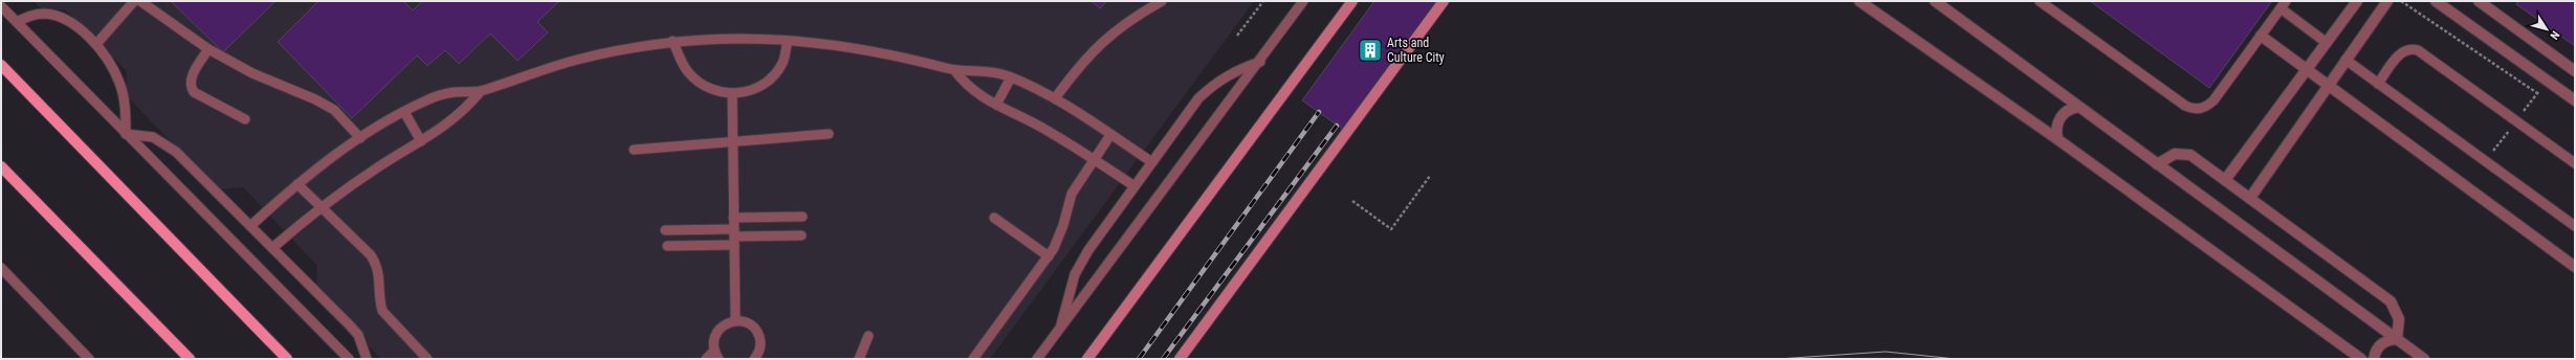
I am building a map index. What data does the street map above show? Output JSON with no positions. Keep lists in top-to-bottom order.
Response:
{
  "places": {
    "building": ["Arts and Culture City"]
  },
  "north": "bottom right"
}
